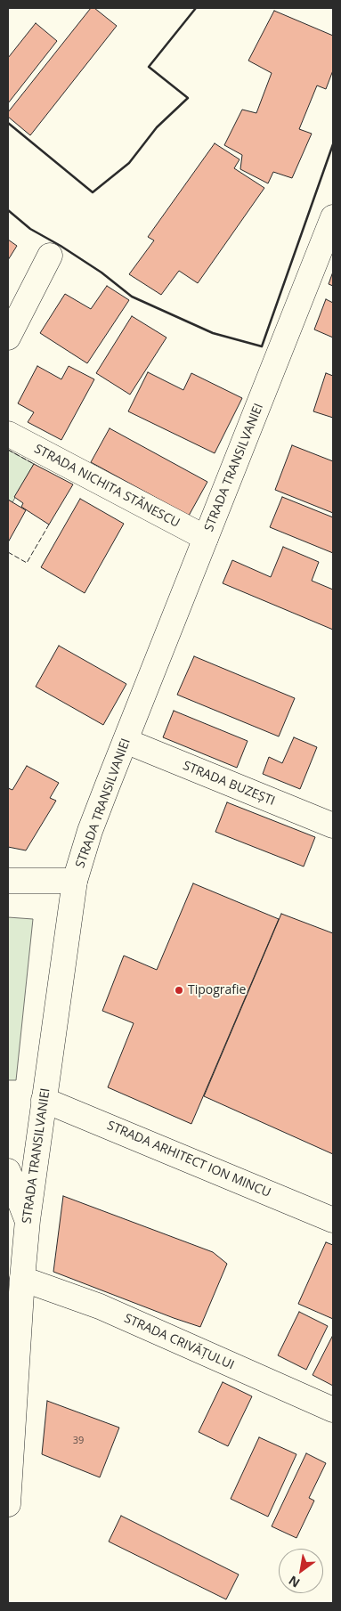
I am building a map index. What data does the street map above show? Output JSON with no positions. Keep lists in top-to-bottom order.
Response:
{
  "streets": {
    "main road": [
      "STRADA TRANSILVANIEI",
      "STRADA NICHITA STĂNESCU",
      "STRADA BUZEȘTI",
      "STRADA ARHITECT ION MINCU",
      "STRADA CRIVĂȚULUI"
    ]
  },
  "crossings": [
    ["STRADA TRANSILVANIEI", "STRADA NICHITA STĂNESCU"],
    ["STRADA TRANSILVANIEI", "STRADA BUZEȘTI"],
    ["STRADA TRANSILVANIEI", "STRADA ARHITECT ION MINCU"],
    ["STRADA TRANSILVANIEI", "STRADA CRIVĂȚULUI"]
  ],
  "places": ["Tipografie"],
  "house_numbers": ["39"],
  "north": "bottom left"
}
